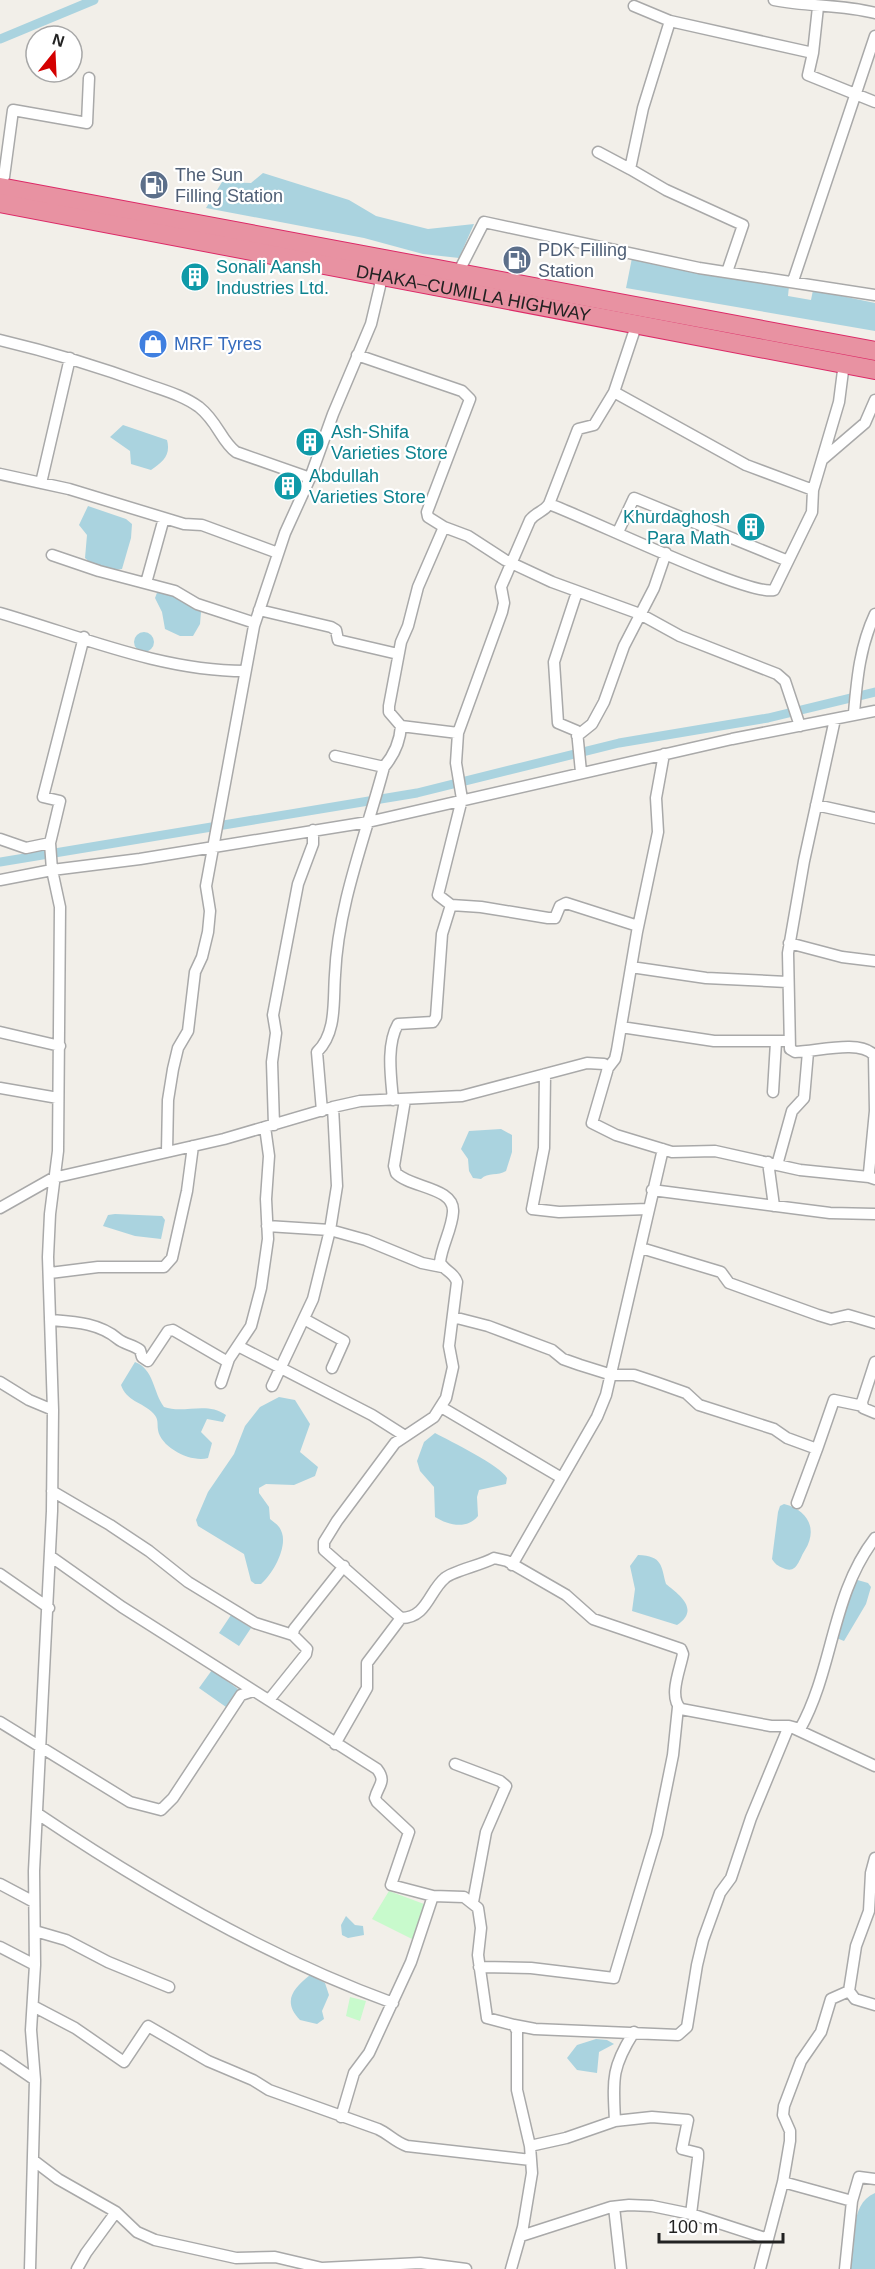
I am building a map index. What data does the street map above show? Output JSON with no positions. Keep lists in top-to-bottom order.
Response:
{
  "streets": {
    "highway": ["DHAKA–CUMILLA HIGHWAY"]
  },
  "places": {
    "fuel station": ["The Sun Filling Station", "PDK Filling Station"],
    "building": [
      "Sonali Aansh Industries Ltd.",
      "Ash-Shifa Varieties Store",
      "Abdullah Varieties Store",
      "Khurdaghosh Para Math"
    ],
    "shop": ["MRF Tyres"]
  },
  "scale_bar": "100 m",
  "north": "top"
}
